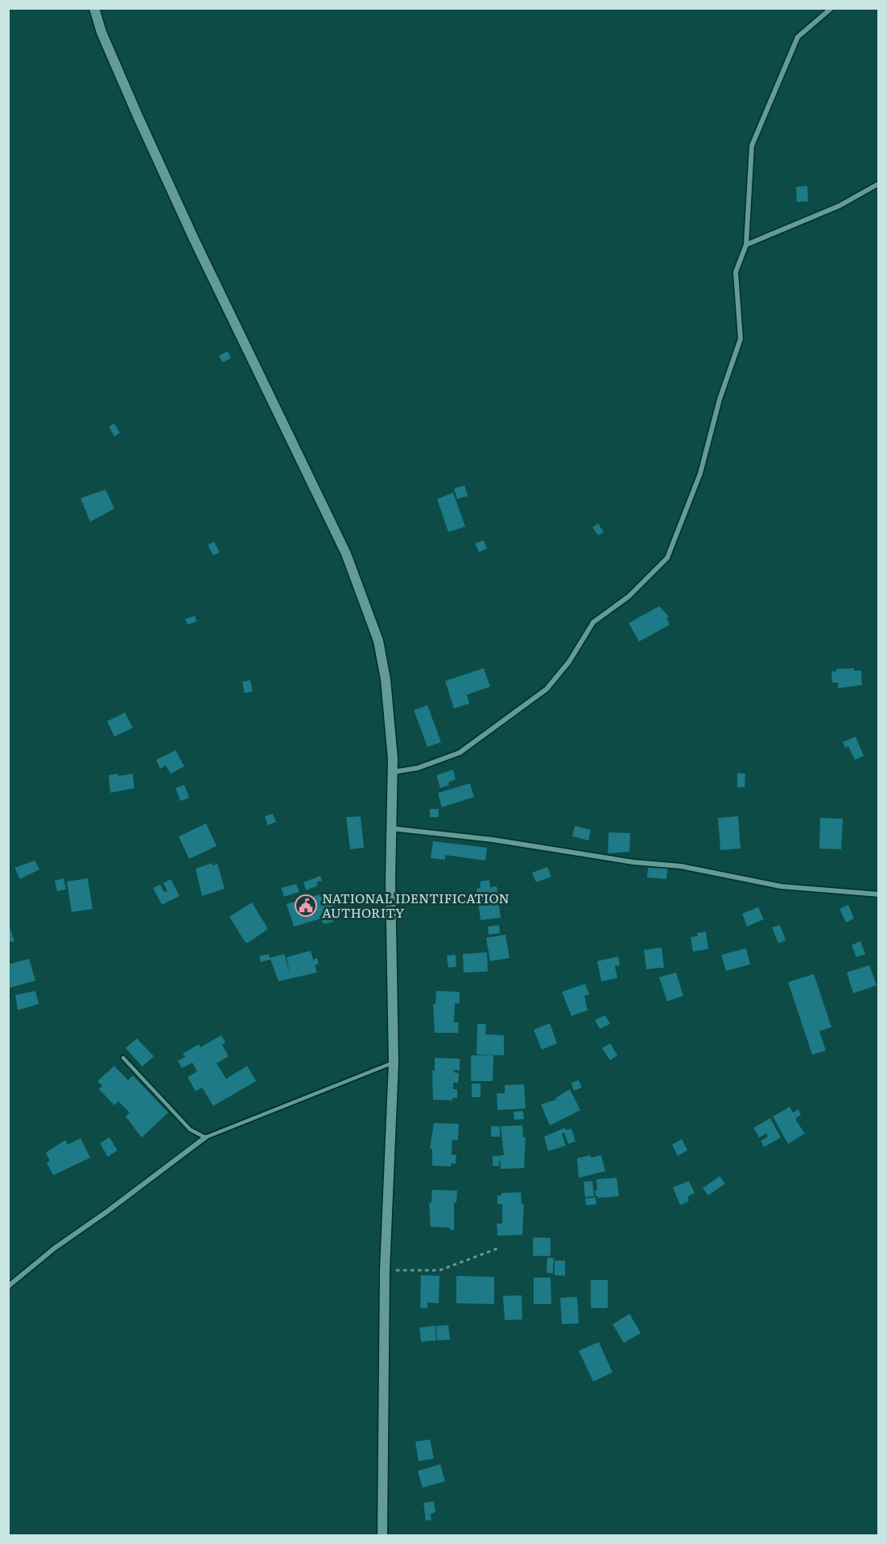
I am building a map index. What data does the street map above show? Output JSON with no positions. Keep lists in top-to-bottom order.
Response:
{
  "places": {
    "public building": ["NATIONAL IDENTIFICATION AUTHORITY"]
  }
}
